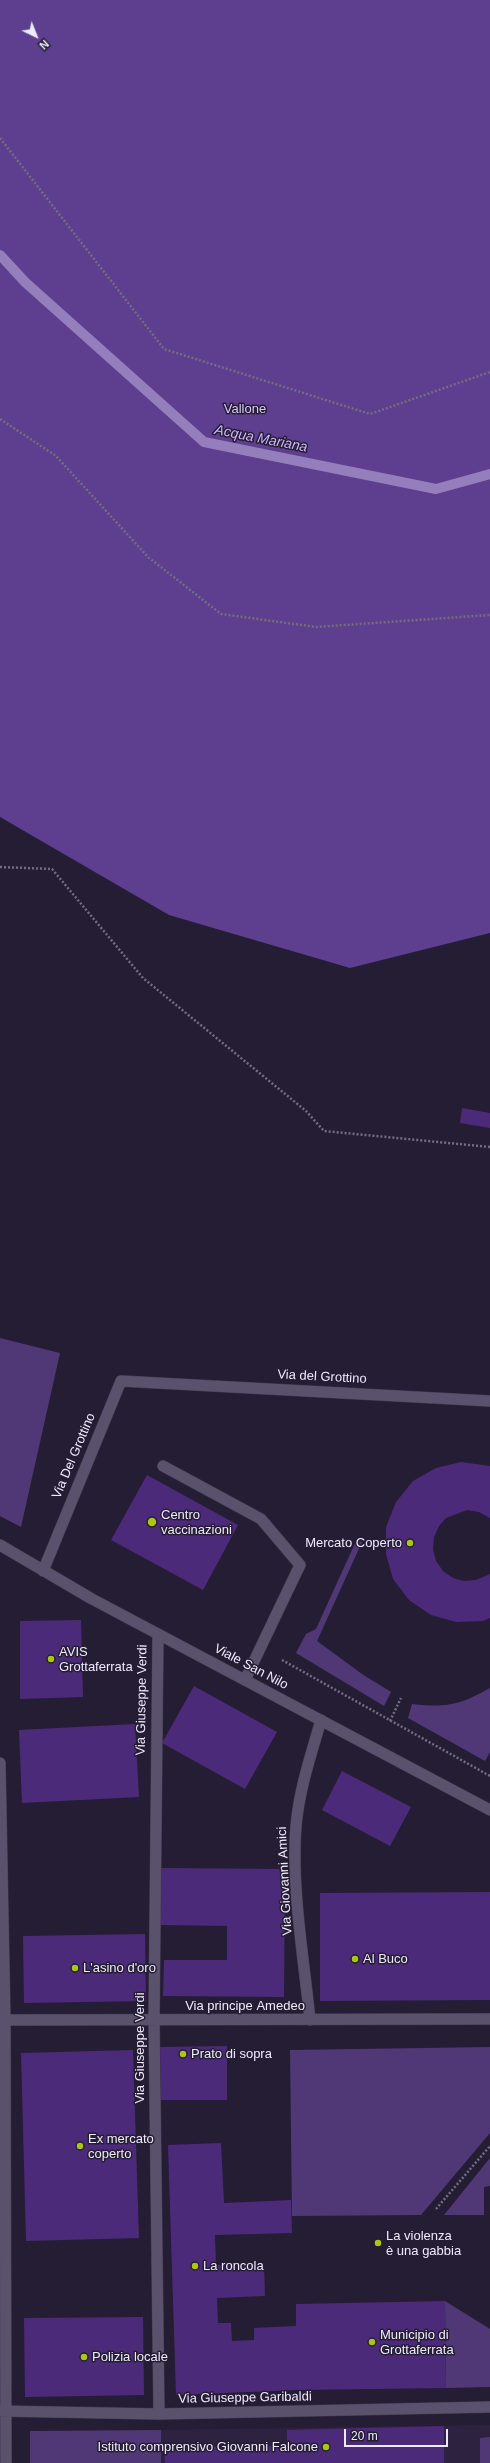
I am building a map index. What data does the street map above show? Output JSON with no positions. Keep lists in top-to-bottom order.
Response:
{
  "streets": {
    "street": [
      "Via del Grottino",
      "Via Del Grottino",
      "Viale San Nilo",
      "Via Giuseppe Verdi",
      "Via Giovanni Amici",
      "Via principe Amedeo",
      "Via Giuseppe Garibaldi"
    ]
  },
  "crossings": [
    ["Via del Grottino", "Via Del Grottino"],
    ["Via Del Grottino", "Viale San Nilo"],
    ["Viale San Nilo", "Via Giuseppe Verdi"],
    ["Viale San Nilo", "Via Giovanni Amici"],
    ["Via Giuseppe Verdi", "Via principe Amedeo"],
    ["Via Giuseppe Verdi", "Via Giuseppe Garibaldi"],
    ["Via Giovanni Amici", "Via principe Amedeo"]
  ],
  "water": ["Acqua Mariana"],
  "parks": ["Vallone"],
  "places": [
    "Centro vaccinazioni",
    "Mercato Coperto",
    "AVIS Grottaferrata",
    "Al Buco",
    "L'asino d'oro",
    "Prato di sopra",
    "Ex mercato coperto",
    "La violenza è una gabbia",
    "La roncola",
    "Municipio di Grottaferrata",
    "Polizia locale",
    "Istituto comprensivo Giovanni Falcone"
  ],
  "scale_bar": "20 m",
  "north": "bottom right"
}
